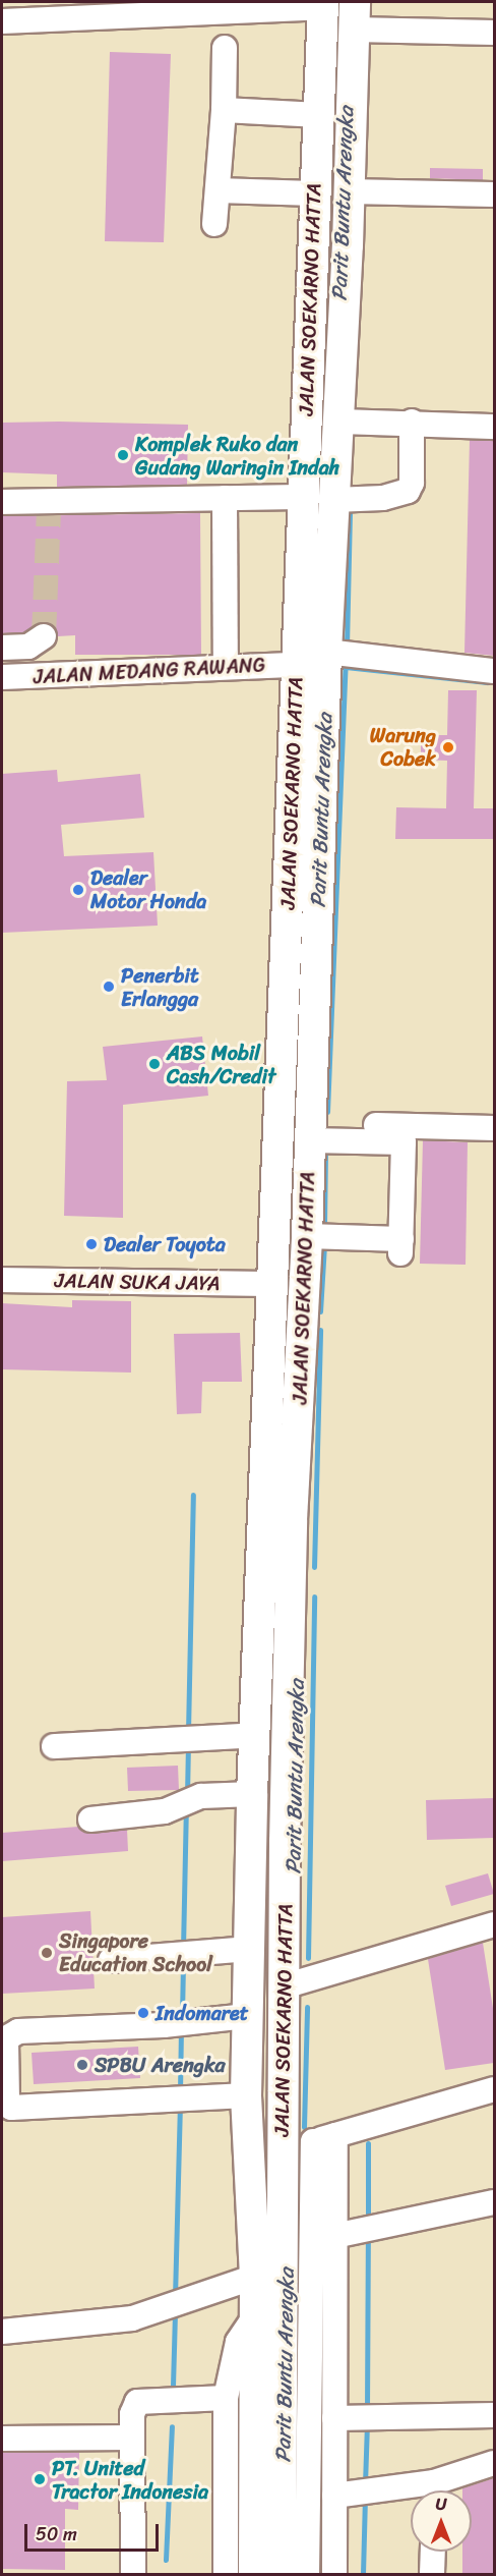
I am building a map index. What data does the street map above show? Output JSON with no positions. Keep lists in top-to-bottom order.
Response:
{
  "streets": {
    "main road": ["JALAN SOEKARNO HATTA"],
    "street": ["JALAN MEDANG RAWANG", "JALAN SUKA JAYA"]
  },
  "crossings": [
    ["JALAN SOEKARNO HATTA", "JALAN MEDANG RAWANG"],
    ["JALAN SOEKARNO HATTA", "JALAN SUKA JAYA"]
  ],
  "water": ["Parit Buntu Arengka"],
  "places": [
    "Komplek Ruko dan Gudang Waringin Indah",
    "Warung Cobek",
    "Dealer Motor Honda",
    "Penerbit Erlangga",
    "ABS Mobil Cash/Credit",
    "Dealer Toyota",
    "Singapore Education School",
    "Indomaret",
    "SPBU Arengka",
    "PT. United Tractor Indonesia"
  ],
  "scale_bar": "50 m",
  "north": "top"
}
